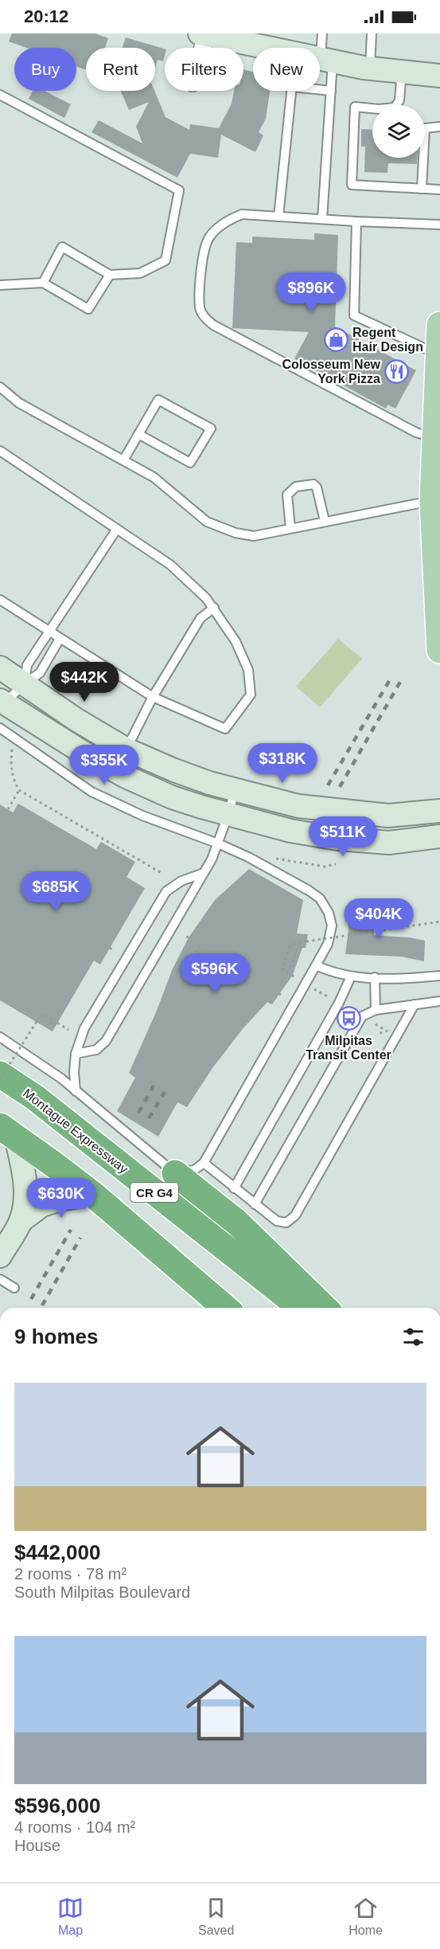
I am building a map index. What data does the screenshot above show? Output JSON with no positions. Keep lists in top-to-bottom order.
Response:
{
  "streets": {
    "highway": ["Montague Expressway", "CR G4"]
  },
  "places": {
    "shop": ["Regent Hair Design"],
    "restaurant": ["Colosseum New York Pizza"],
    "bus stop": ["Milpitas Transit Center"]
  },
  "page": {
    "status": "20:12",
    "chip": [
      "Buy",
      "Rent",
      "Filters",
      "New"
    ],
    "price": [
      "$896K",
      "$442K",
      "$318K",
      "$355K",
      "$511K",
      "$685K",
      "$404K",
      "$596K",
      "$630K"
    ],
    "heading": "9 homes",
    "list": [
      {
        "name": "$442,000",
        "note": "2 rooms · 78 m² · South Milpitas Boulevard"
      },
      {
        "name": "$596,000",
        "note": "4 rooms · 104 m² · House"
      }
    ],
    "tabs": ["Map", "Saved", "Home"]
  }
}
